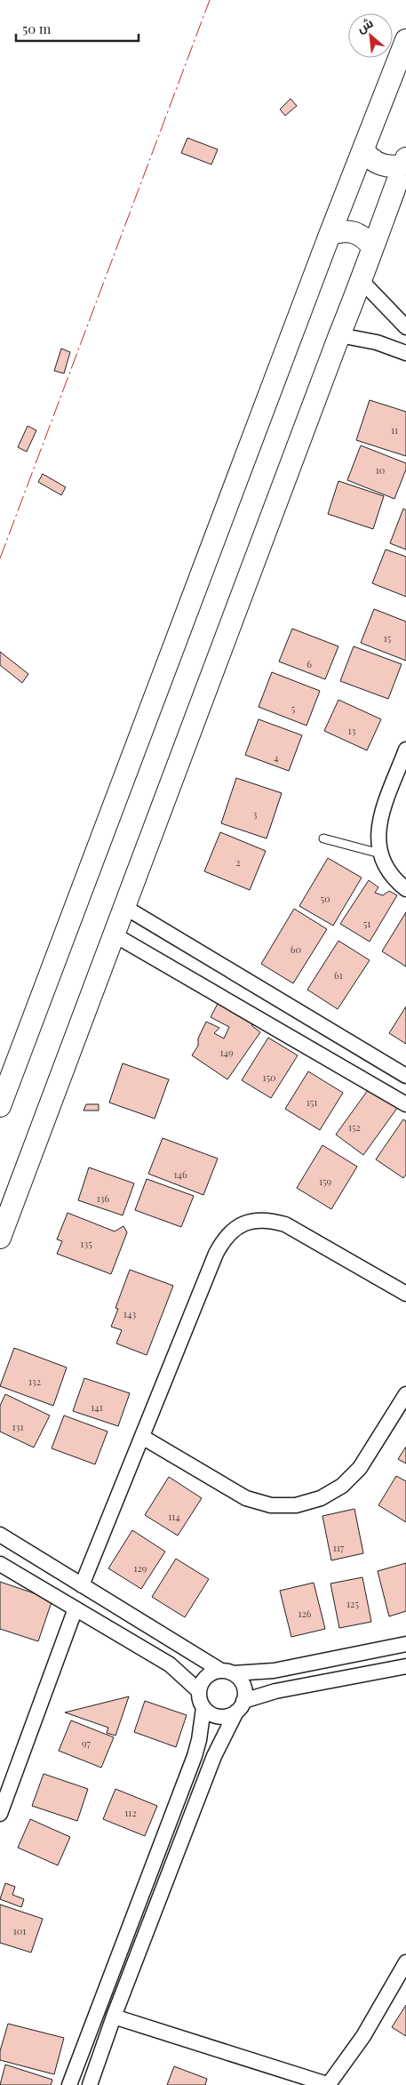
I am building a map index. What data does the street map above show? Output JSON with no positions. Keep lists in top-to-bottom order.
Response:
{
  "house_numbers": [
    "11",
    "10",
    "15",
    "6",
    "5",
    "13",
    "4",
    "3",
    "2",
    "50",
    "51",
    "60",
    "61",
    "149",
    "150",
    "151",
    "152",
    "146",
    "159",
    "136",
    "135",
    "143",
    "132",
    "141",
    "131",
    "114",
    "117",
    "129",
    "125",
    "126",
    "97",
    "112",
    "101"
  ],
  "scale_bar": "50 m",
  "north": "top left"
}
